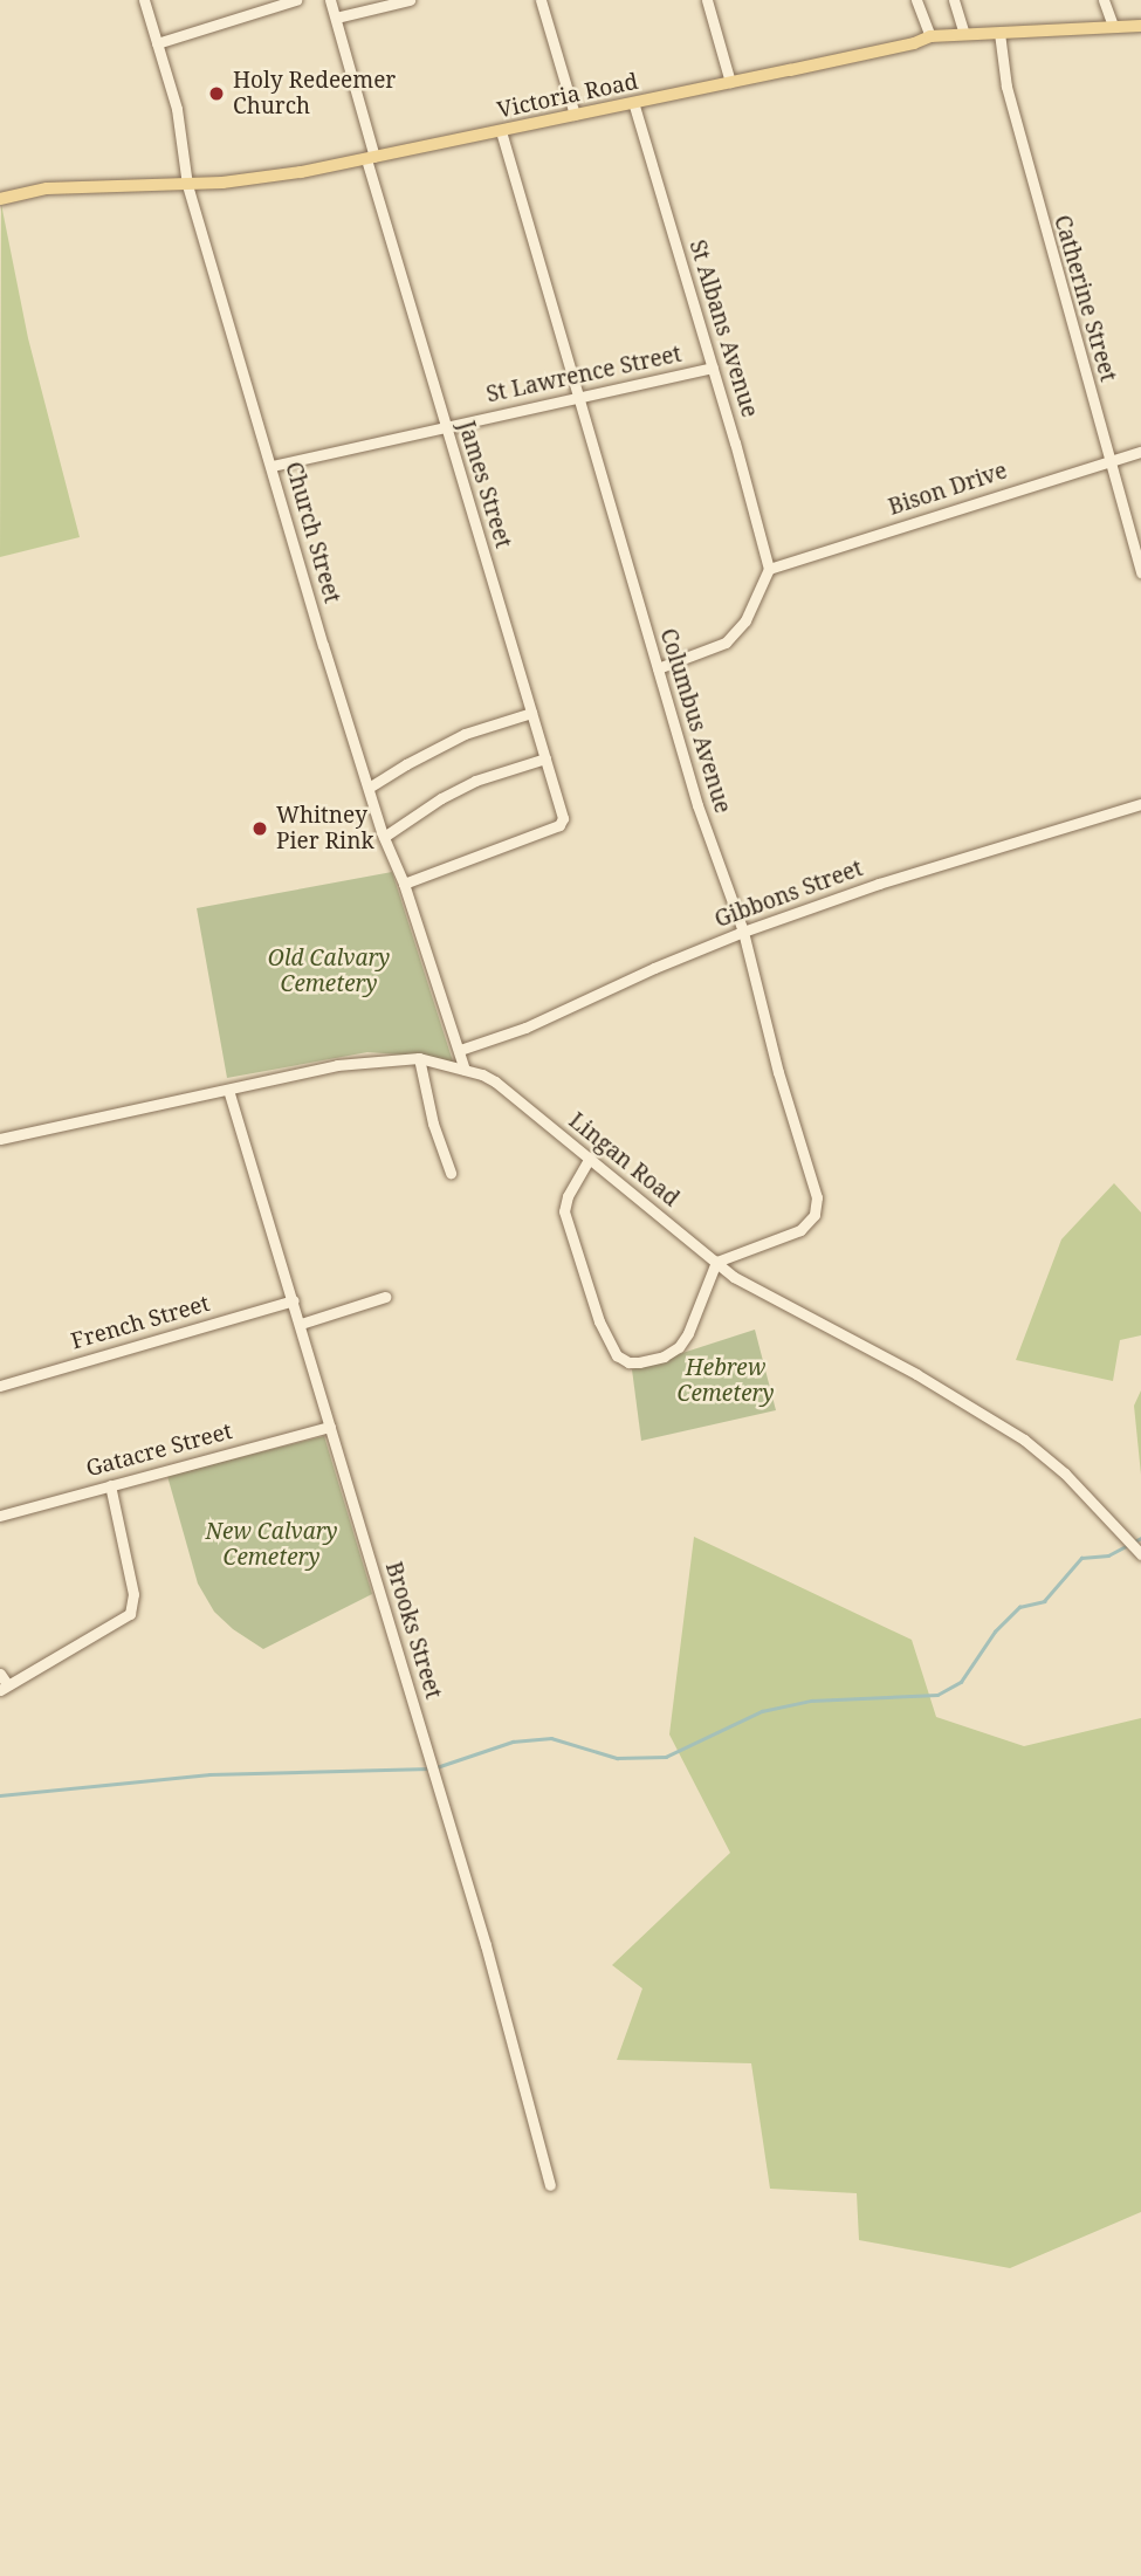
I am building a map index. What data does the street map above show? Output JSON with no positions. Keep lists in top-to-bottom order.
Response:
{
  "streets": {
    "main road": ["Victoria Road"],
    "street": [
      "Catherine Street",
      "St Albans Avenue",
      "St Lawrence Street",
      "James Street",
      "Bison Drive",
      "Church Street",
      "Columbus Avenue",
      "Gibbons Street",
      "Lingan Road",
      "French Street",
      "Gatacre Street",
      "Brooks Street"
    ]
  },
  "crossings": [
    ["Victoria Road", "Catherine Street"],
    ["Victoria Road", "St Albans Avenue"],
    ["Victoria Road", "James Street"],
    ["Victoria Road", "Church Street"],
    ["Victoria Road", "Columbus Avenue"],
    ["Catherine Street", "Bison Drive"],
    ["St Albans Avenue", "St Lawrence Street"],
    ["St Albans Avenue", "Bison Drive"],
    ["St Lawrence Street", "James Street"],
    ["St Lawrence Street", "Church Street"],
    ["St Lawrence Street", "Columbus Avenue"],
    ["James Street", "Church Street"],
    ["Church Street", "Gibbons Street"],
    ["Church Street", "Lingan Road"],
    ["Columbus Avenue", "Gibbons Street"],
    ["Columbus Avenue", "Lingan Road"],
    ["Lingan Road", "Brooks Street"],
    ["French Street", "Brooks Street"],
    ["Gatacre Street", "Brooks Street"]
  ],
  "parks": ["Old Calvary Cemetery", "Hebrew Cemetery", "New Calvary Cemetery"],
  "places": ["Holy Redeemer Church", "Whitney Pier Rink"]
}
